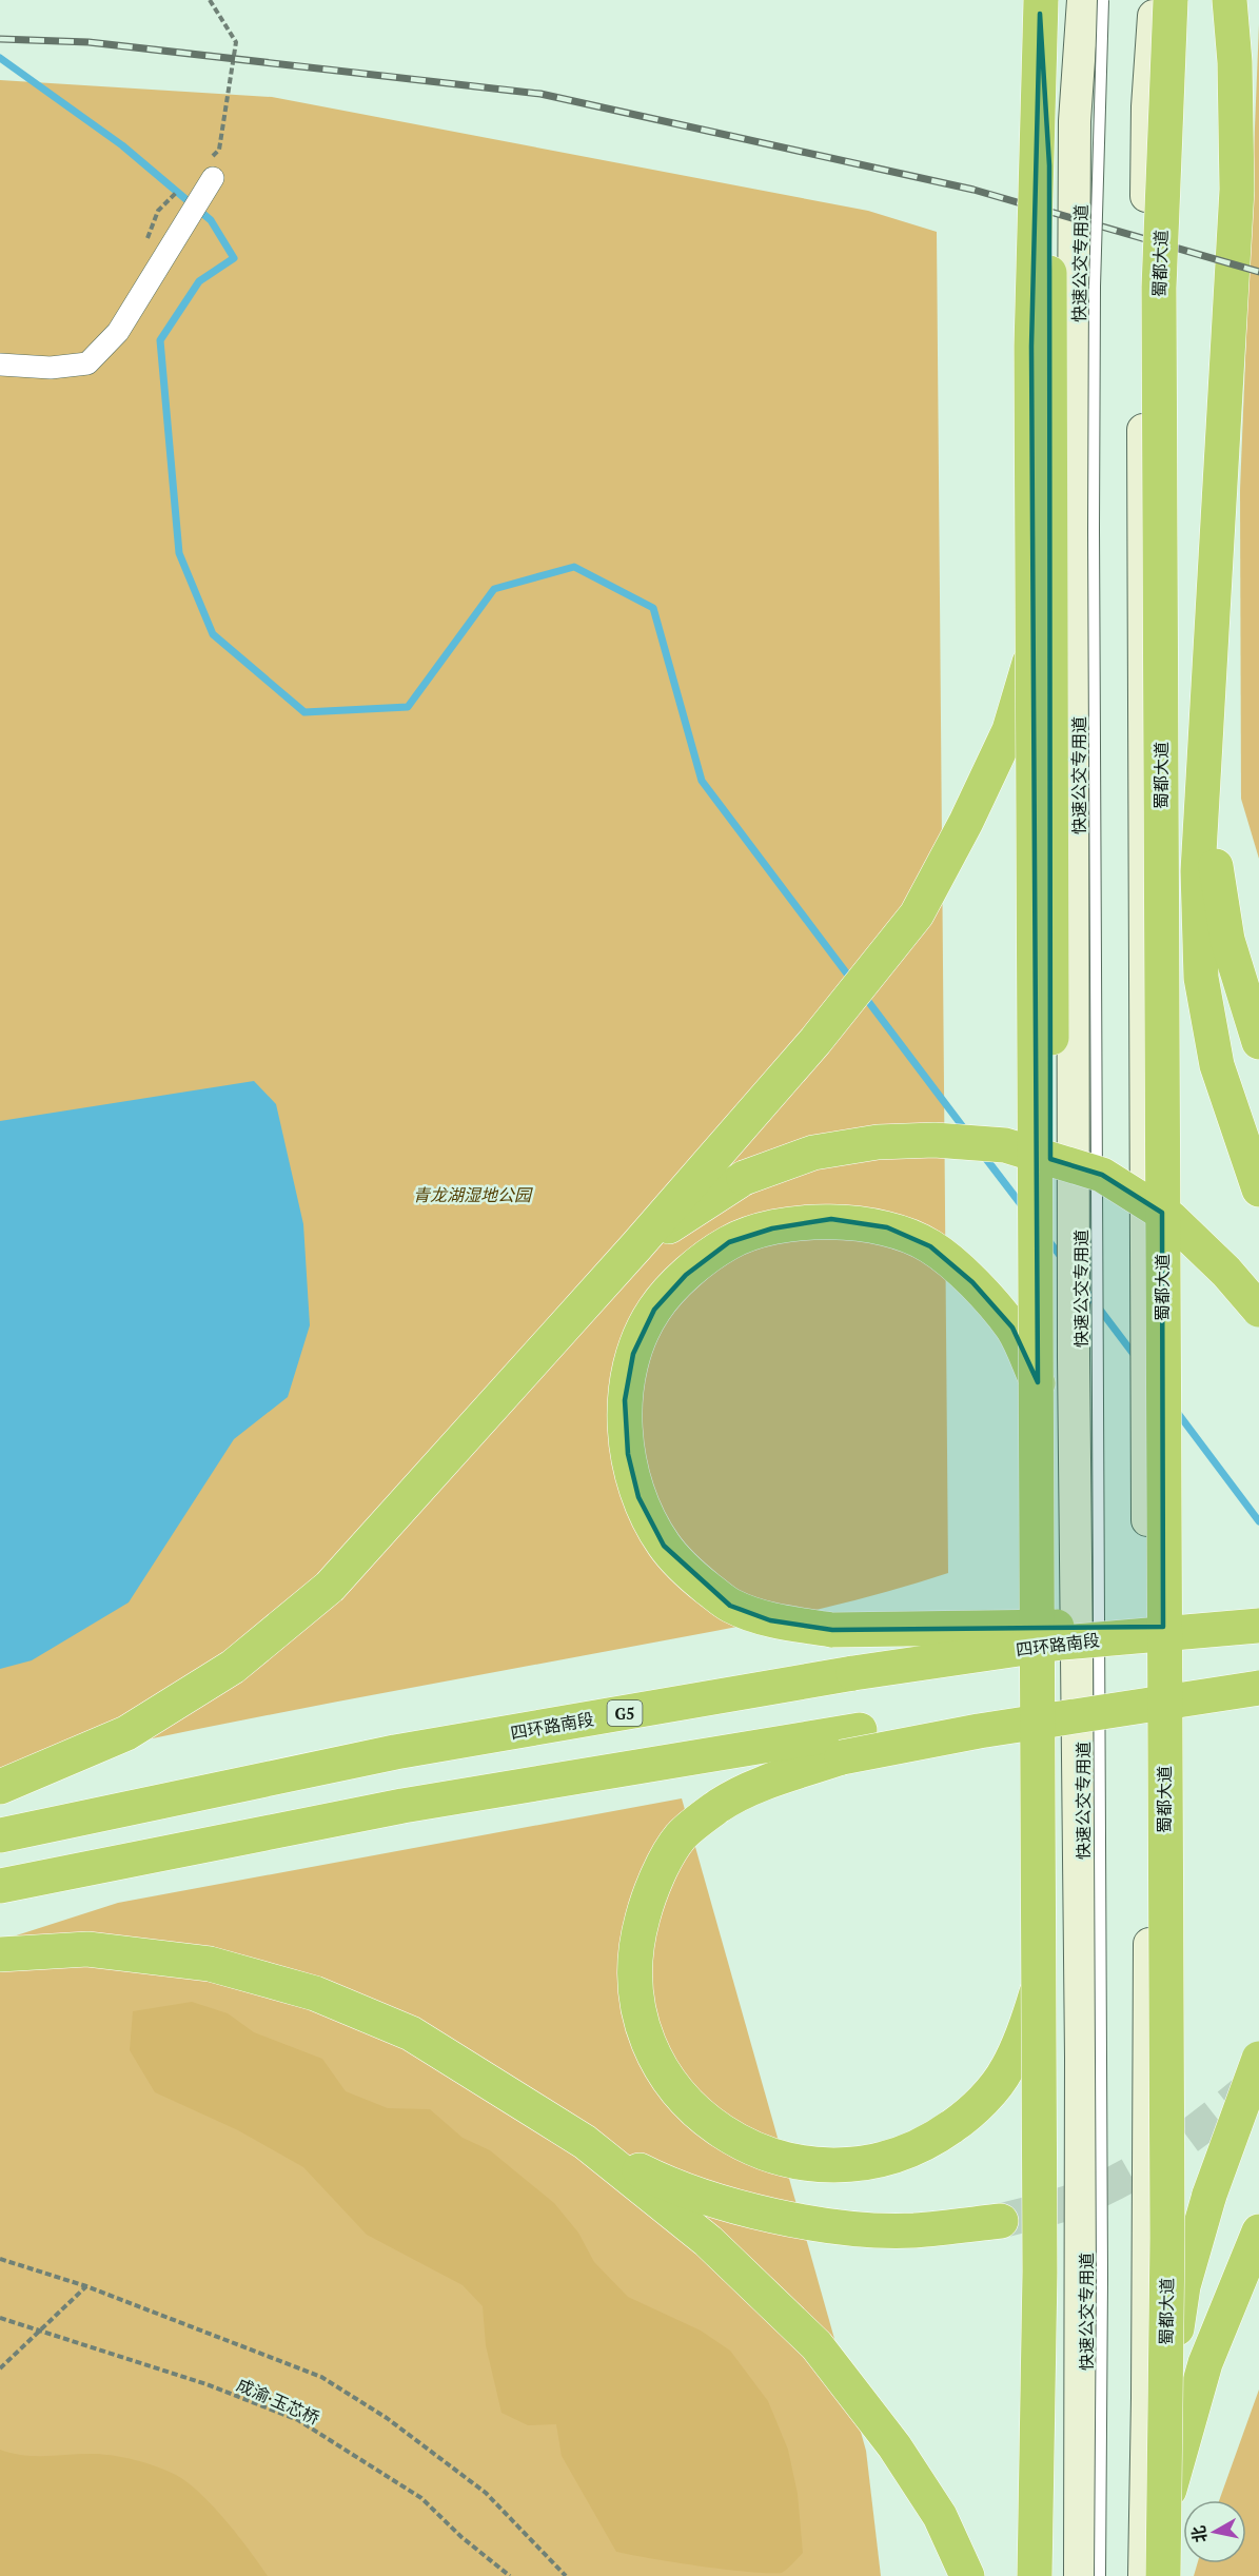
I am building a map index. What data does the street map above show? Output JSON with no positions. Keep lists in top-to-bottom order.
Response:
{
  "streets": {
    "highway": ["蜀都大道", "四环路南段", "G5"],
    "lane": ["快速公交专用道"],
    "path": ["成渝·玉芯桥"]
  },
  "parks": ["青龙湖湿地公园"],
  "north": "left"
}
